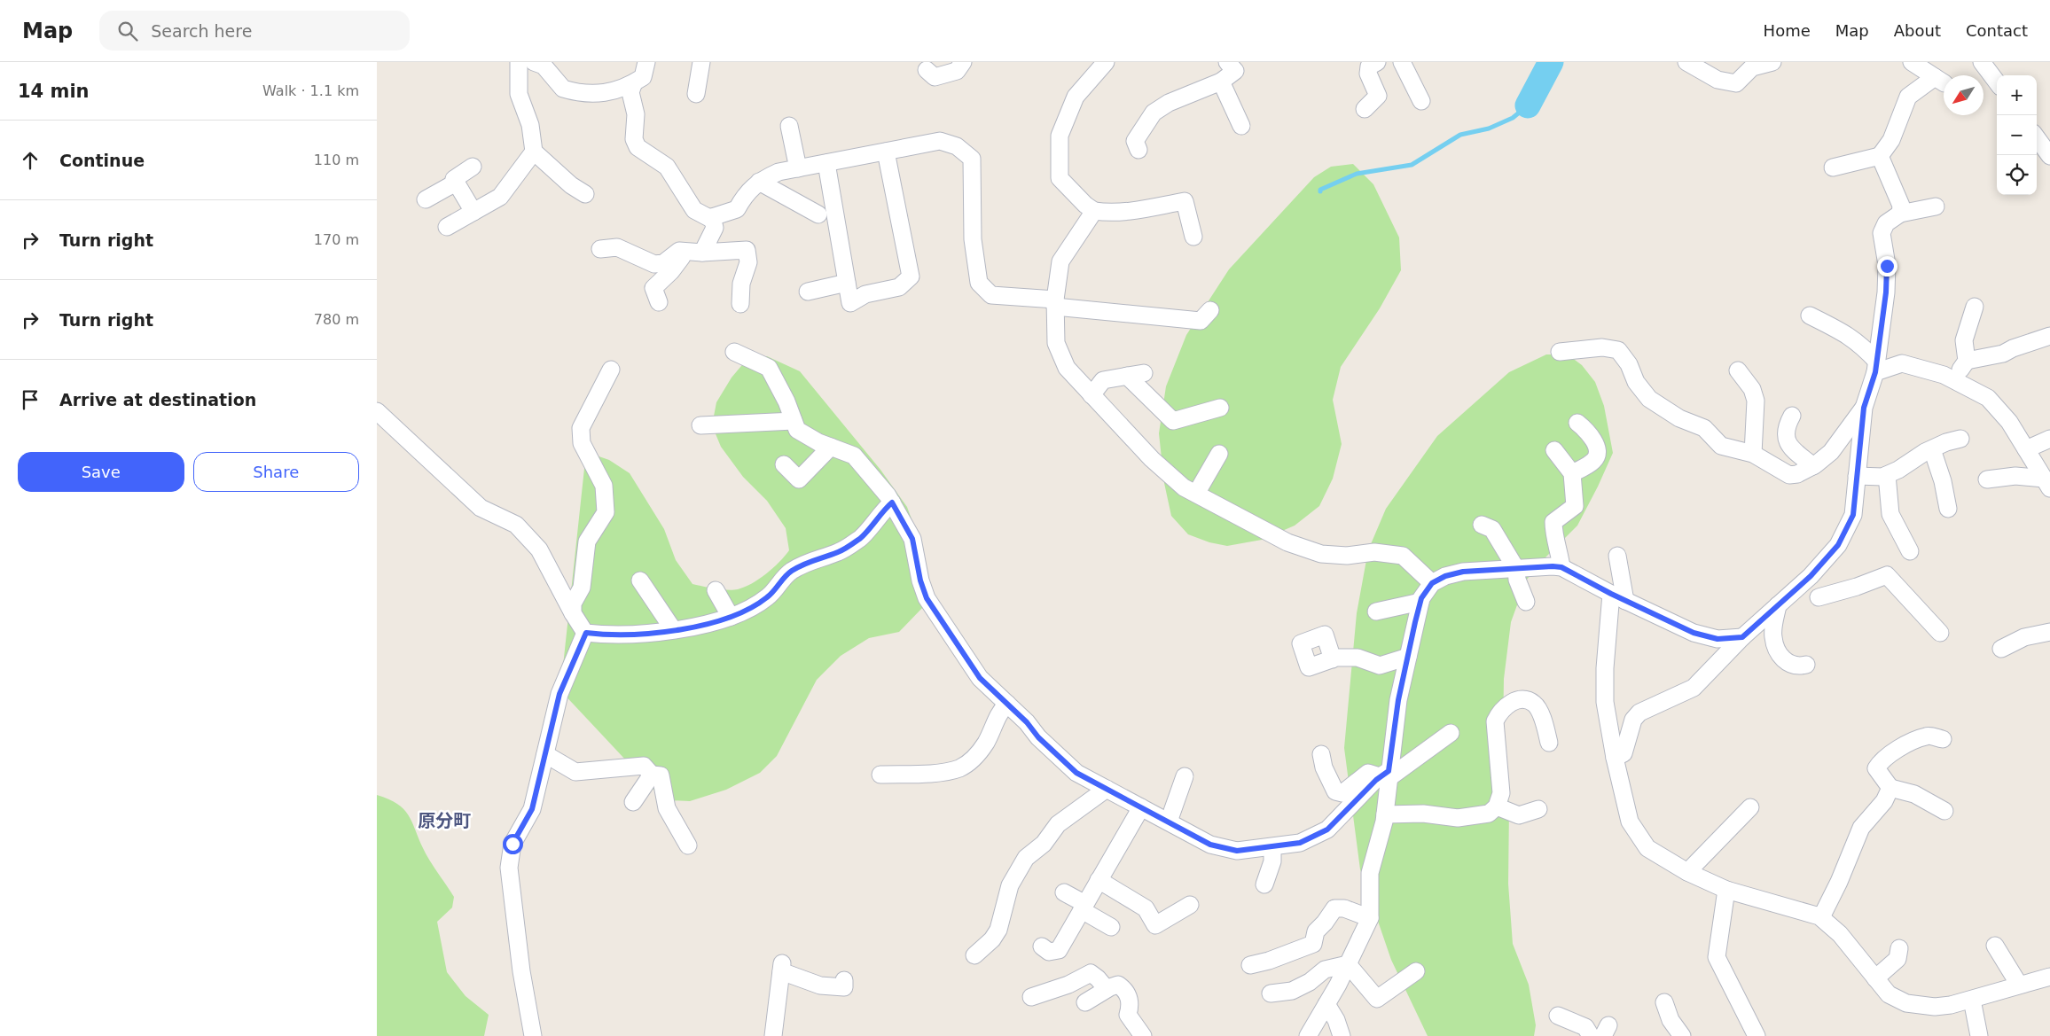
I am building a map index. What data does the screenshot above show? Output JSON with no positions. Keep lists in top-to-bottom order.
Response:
{
  "districts": ["原分町"],
  "north": "bottom left",
  "page": {
    "header": "Map",
    "search": "Search here",
    "nav": [
      "Home",
      "Map",
      "About",
      "Contact"
    ],
    "heading": ["14 min", "Walk · 1.1 km"],
    "map_buttons": ["+", "−"],
    "list": [
      ["Continue", "110 m"],
      ["Turn right", "170 m"],
      ["Turn right", "780 m"],
      "Arrive at destination"
    ],
    "buttons": ["Save", "Share"]
  }
}
